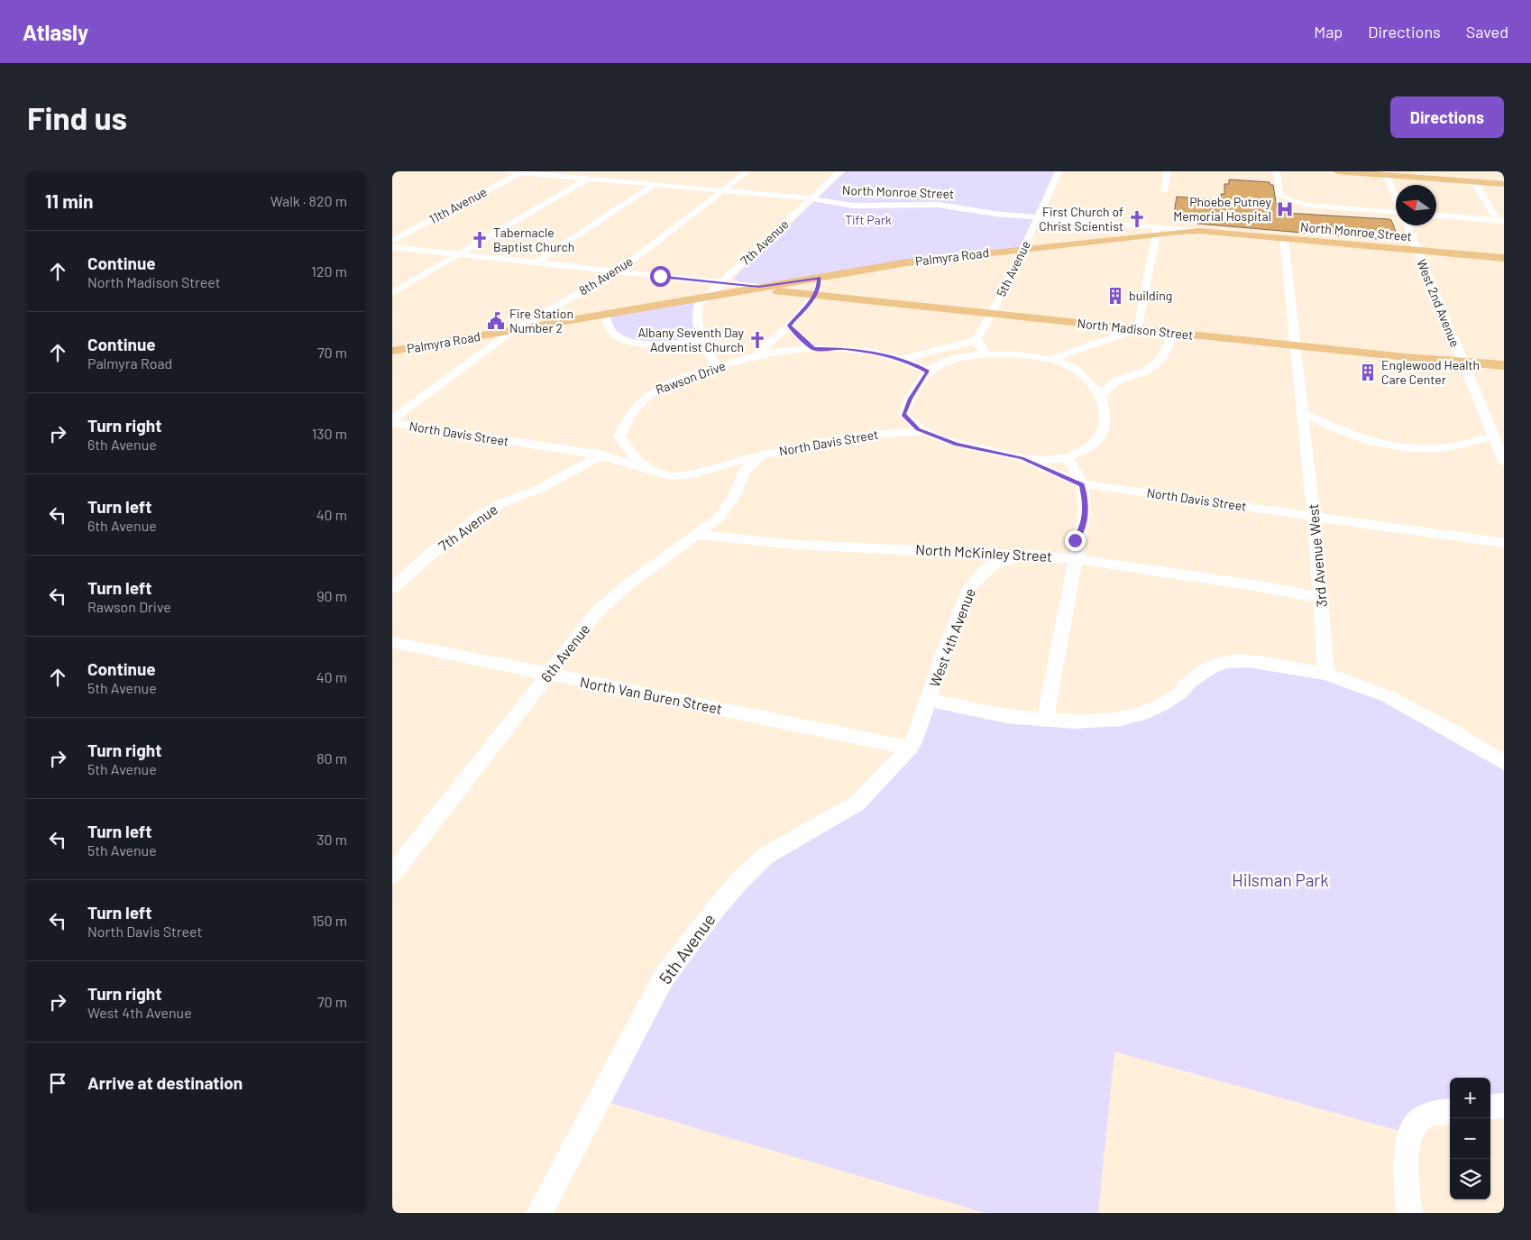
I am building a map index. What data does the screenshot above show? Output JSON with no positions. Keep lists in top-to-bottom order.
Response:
{
  "streets": {
    "main road": ["North Monroe Street", "Palmyra Road", "North Madison Street"],
    "street": [
      "11th Avenue",
      "7th Avenue",
      "5th Avenue",
      "8th Avenue",
      "West 2nd Avenue",
      "Rawson Drive",
      "North Davis Street",
      "North McKinley Street",
      "3rd Avenue West",
      "West 4th Avenue",
      "6th Avenue",
      "North Van Buren Street"
    ]
  },
  "crossings": [
    ["North Monroe Street", "11th Avenue"],
    ["North Monroe Street", "7th Avenue"],
    ["North Monroe Street", "Palmyra Road"],
    ["North Monroe Street", "5th Avenue"],
    ["North Monroe Street", "8th Avenue"],
    ["North Monroe Street", "West 2nd Avenue"],
    ["North Monroe Street", "3rd Avenue West"],
    ["7th Avenue", "Palmyra Road"],
    ["7th Avenue", "North Madison Street"],
    ["7th Avenue", "Rawson Drive"],
    ["7th Avenue", "North Davis Street"],
    ["Palmyra Road", "5th Avenue"],
    ["Palmyra Road", "8th Avenue"],
    ["Palmyra Road", "North Madison Street"],
    ["5th Avenue", "North Madison Street"],
    ["5th Avenue", "West 4th Avenue"],
    ["5th Avenue", "North Van Buren Street"],
    ["8th Avenue", "North Madison Street"],
    ["West 2nd Avenue", "North Madison Street"],
    ["North Madison Street", "3rd Avenue West"],
    ["North Davis Street", "3rd Avenue West"],
    ["North Davis Street", "6th Avenue"],
    ["North McKinley Street", "3rd Avenue West"],
    ["North McKinley Street", "West 4th Avenue"],
    ["North McKinley Street", "6th Avenue"],
    ["West 4th Avenue", "North Van Buren Street"],
    ["6th Avenue", "North Van Buren Street"]
  ],
  "parks": ["Tift Park", "Hilsman Park"],
  "places": {
    "hospital": ["Phoebe Putney Memorial Hospital"],
    "church": ["First Church of Christ Scientist", "Tabernacle Baptist Church", "Albany Seventh Day Adventist Church"],
    "building": ["building", "Englewood Health Care Center"],
    "public building": ["Fire Station Number 2"]
  },
  "north": "left",
  "page": {
    "header": "Atlasly",
    "nav": ["Map", "Directions", "Saved"],
    "buttons": "Directions",
    "title": "Find us",
    "heading": ["11 min", "Walk · 820 m"],
    "list": [
      ["Continue", "North Madison Street", "120 m"],
      ["Continue", "Palmyra Road", "70 m"],
      ["Turn right", "6th Avenue", "130 m"],
      ["Turn left", "6th Avenue", "40 m"],
      ["Turn left", "Rawson Drive", "90 m"],
      ["Continue", "5th Avenue", "40 m"],
      ["Turn right", "5th Avenue", "80 m"],
      ["Turn left", "5th Avenue", "30 m"],
      ["Turn left", "North Davis Street", "150 m"],
      ["Turn right", "West 4th Avenue", "70 m"],
      "Arrive at destination"
    ],
    "map_buttons": ["+", "−"]
  }
}
